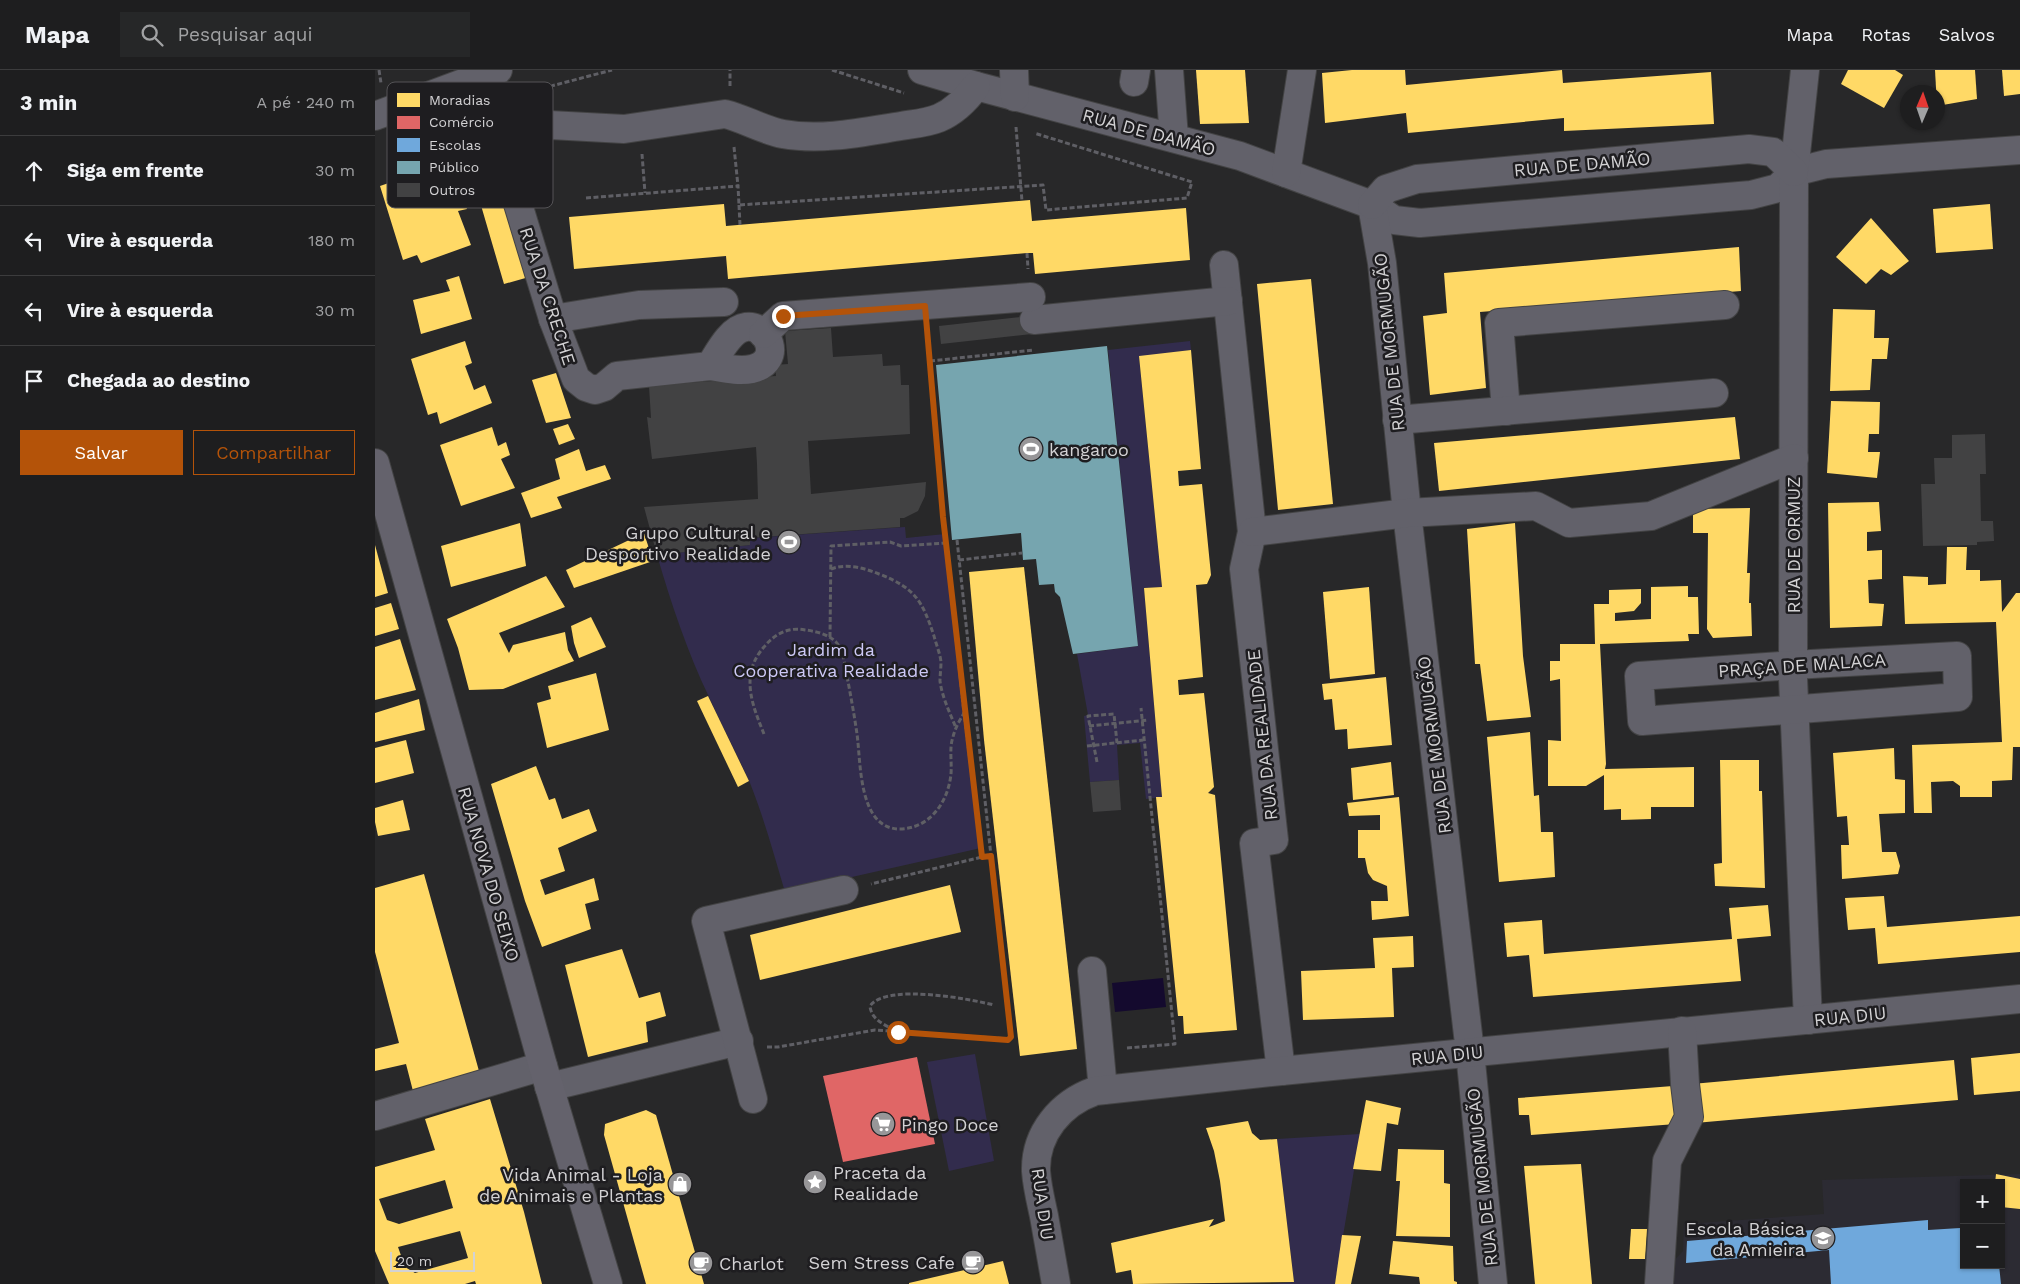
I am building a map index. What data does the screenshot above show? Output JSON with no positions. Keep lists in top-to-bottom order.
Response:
{
  "streets": {
    "main road": ["RUA NOVA DO SEIXO"],
    "street": [
      "RUA DE DAMÃO",
      "RUA DA CRECHE",
      "RUA DE MORMUGÃO",
      "RUA DE ORMUZ",
      "PRAÇA DE MALACA",
      "RUA DA REALIDADE",
      "RUA DIU"
    ]
  },
  "crossings": [
    ["RUA DE DAMÃO", "RUA DE MORMUGÃO"],
    ["RUA DE DAMÃO", "RUA DE ORMUZ"],
    ["RUA DE MORMUGÃO", "RUA DIU"],
    ["RUA DE ORMUZ", "PRAÇA DE MALACA"],
    ["RUA DE ORMUZ", "RUA DIU"],
    ["RUA DA REALIDADE", "RUA DIU"]
  ],
  "parks": ["Jardim da Cooperativa Realidade"],
  "places": {
    "sports": ["kangaroo", "Grupo Cultural e Desportivo Realidade"],
    "supermarket": ["Pingo Doce"],
    "place": ["Praceta da Realidade"],
    "shop": ["Vida Animal - Loja de Animais e Plantas"],
    "school or university": ["Escola Básica da Amieira"],
    "cafe": ["Sem Stress Cafe", "Charlot"]
  },
  "legend": [
    "Moradias",
    "Comércio",
    "Escolas",
    "Público",
    "Outros"
  ],
  "scale_bar": "20 m",
  "north": "top",
  "page": {
    "header": "Mapa",
    "search": "Pesquisar aqui",
    "nav": ["Mapa", "Rotas", "Salvos"],
    "heading": ["3 min", "A pé · 240 m"],
    "list": [
      ["Siga em frente", "30 m"],
      ["Vire à esquerda", "180 m"],
      ["Vire à esquerda", "30 m"],
      "Chegada ao destino"
    ],
    "buttons": ["Salvar", "Compartilhar"],
    "map_buttons": ["+", "−"],
    "scale": "20 m"
  }
}
